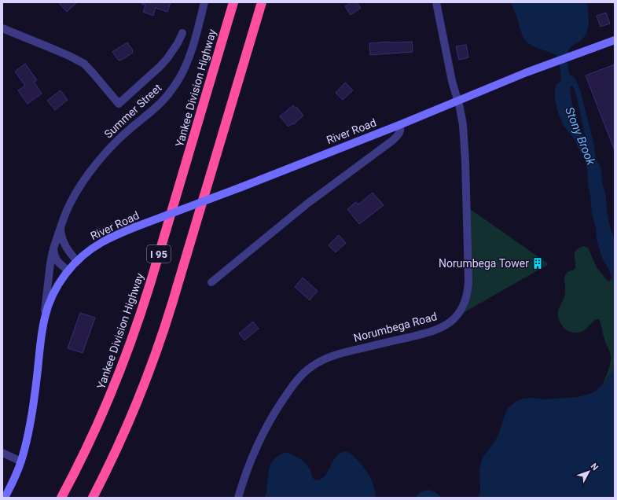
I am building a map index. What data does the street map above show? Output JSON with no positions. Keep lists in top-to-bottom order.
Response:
{
  "streets": {
    "highway": ["Yankee Division Highway", "I 95"],
    "main road": ["River Road"],
    "street": ["Summer Street", "Norumbega Road"]
  },
  "crossings": [
    ["Summer Street", "River Road"],
    ["River Road", "Norumbega Road"]
  ],
  "water": ["Stony Brook"],
  "places": {
    "building": ["Norumbega Tower"]
  },
  "north": "top right"
}
